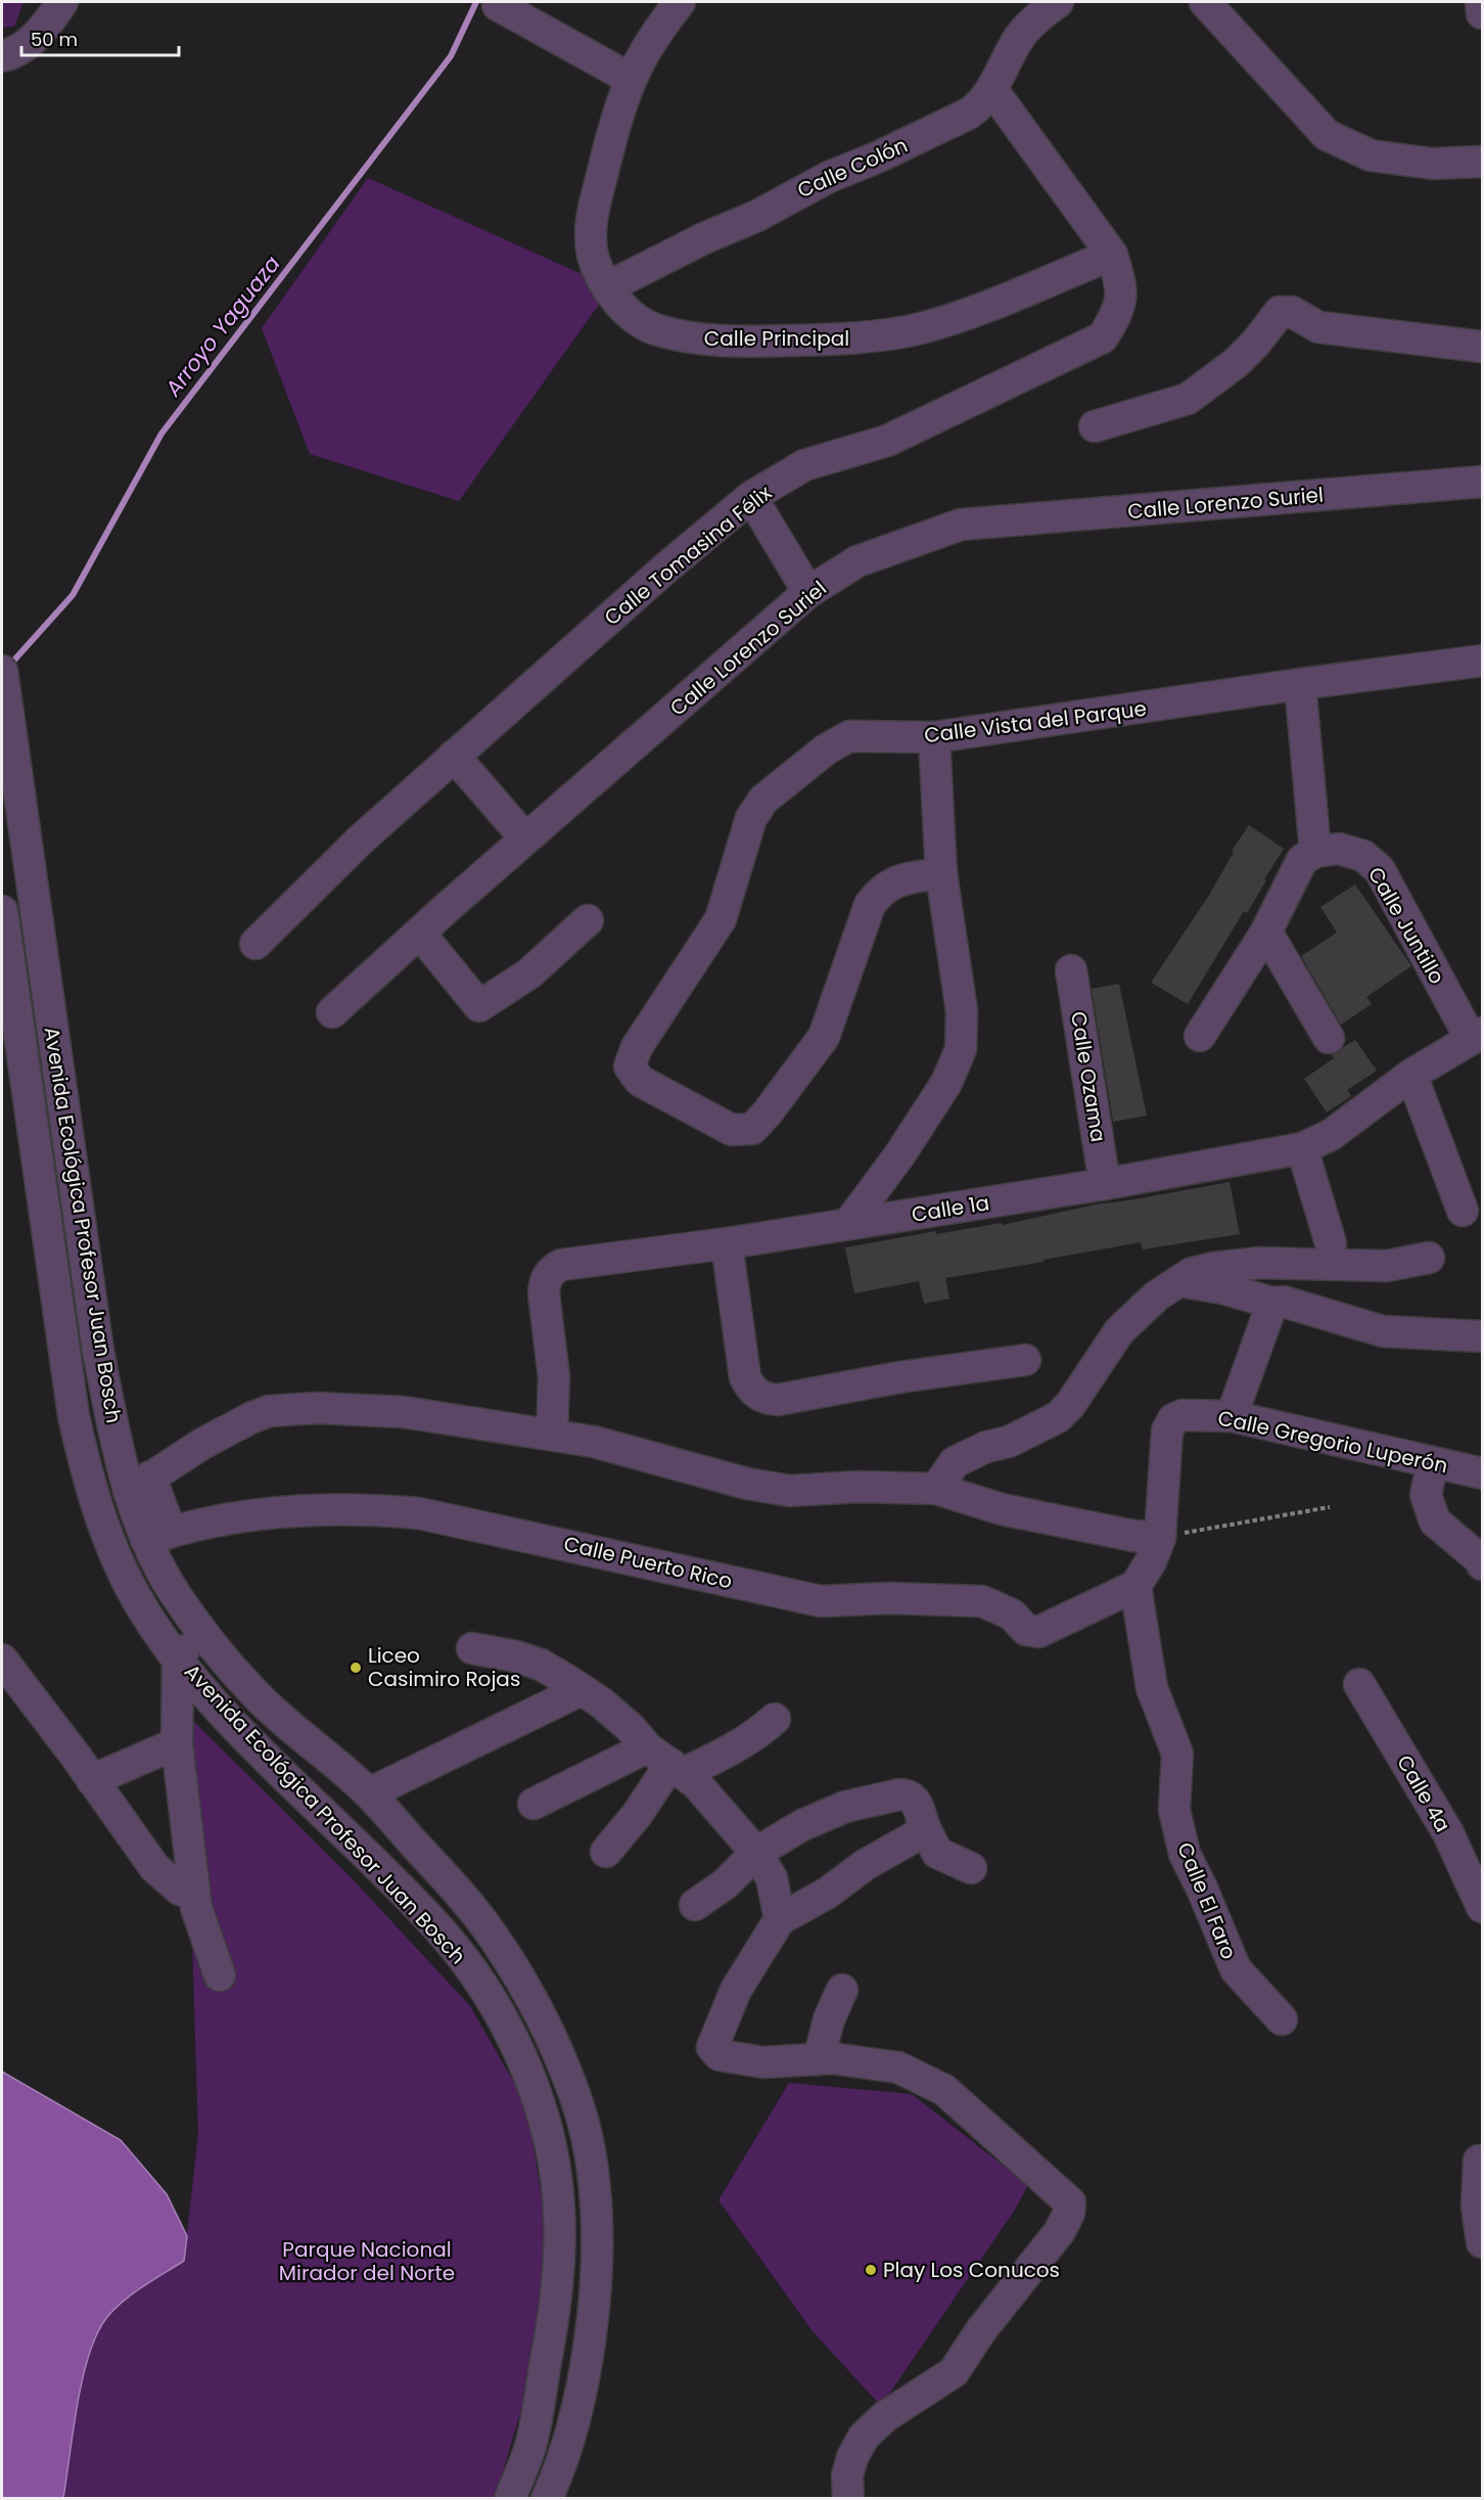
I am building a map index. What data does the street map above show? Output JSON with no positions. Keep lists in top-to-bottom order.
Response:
{
  "streets": {
    "street": [
      "Calle Colón",
      "Calle Principal",
      "Calle Lorenzo Suriel",
      "Calle Tomasina Félix",
      "Calle Vista del Parque",
      "Calle Juntillo",
      "Calle Ozama",
      "Calle 1a",
      "Avenida Ecológica Profesor Juan Bosch",
      "Calle Gregorio Luperón",
      "Calle Puerto Rico",
      "Calle 4a",
      "Calle El Faro"
    ]
  },
  "crossings": [
    ["Calle Colón", "Calle Principal"],
    ["Calle Colón", "Calle Tomasina Félix"],
    ["Calle Principal", "Calle Tomasina Félix"],
    ["Calle Juntillo", "Calle 1a"],
    ["Calle Ozama", "Calle 1a"],
    ["Avenida Ecológica Profesor Juan Bosch", "Calle Puerto Rico"],
    ["Calle Gregorio Luperón", "Calle Puerto Rico"],
    ["Calle Gregorio Luperón", "Calle El Faro"],
    ["Calle Puerto Rico", "Calle El Faro"]
  ],
  "water": ["Arroyo Yaguaza"],
  "parks": ["Parque Nacional Mirador del Norte"],
  "places": ["Liceo Casimiro Rojas", "Play Los Conucos"],
  "scale_bar": "50 m"
}
